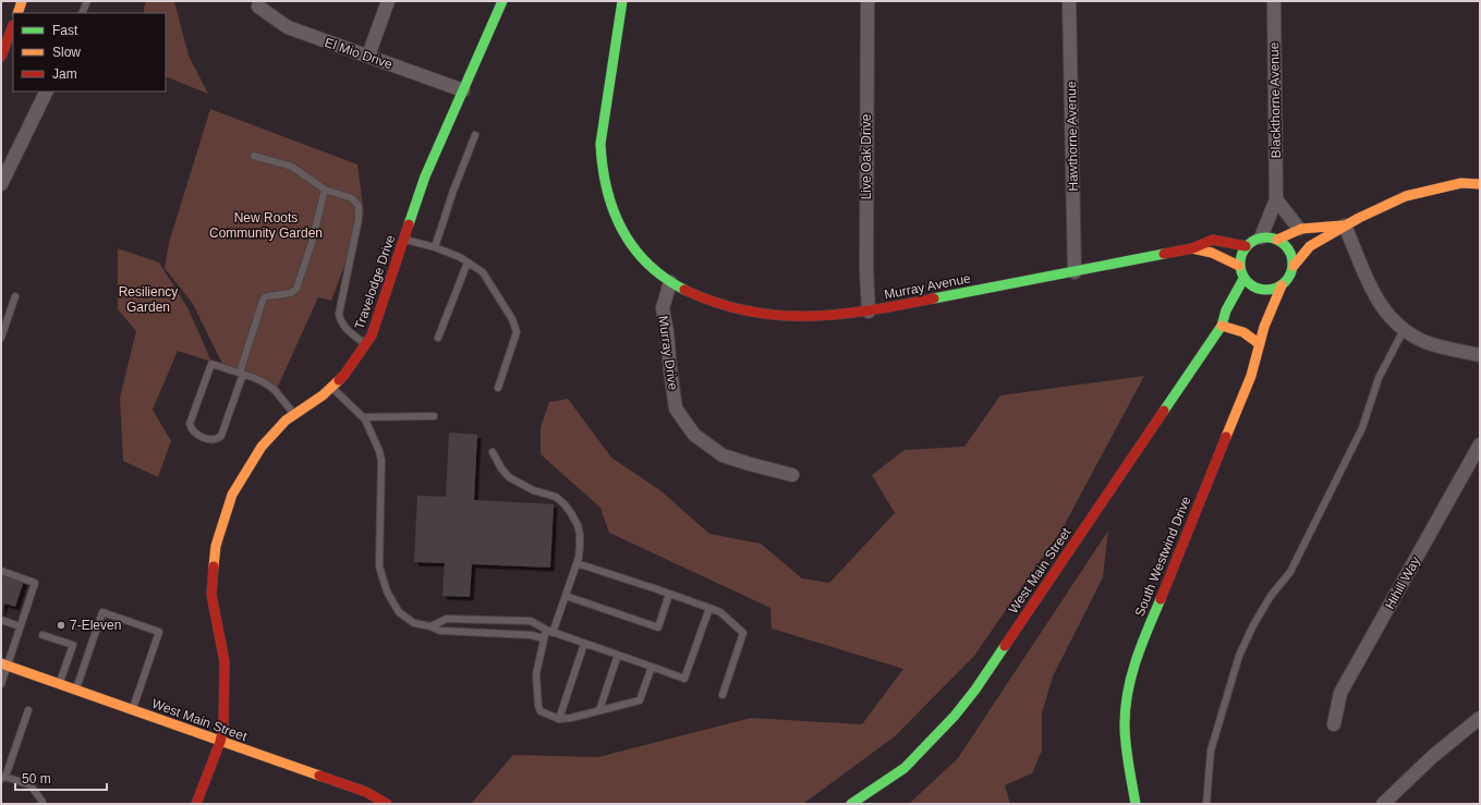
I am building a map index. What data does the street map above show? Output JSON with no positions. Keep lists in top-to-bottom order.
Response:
{
  "streets": {
    "main road": [
      "Travelodge Drive",
      "Murray Avenue",
      "South Westwind Drive",
      "West Main Street"
    ],
    "street": [
      "El Mio Drive",
      "Blackthorne Avenue",
      "Hawthorne Avenue",
      "Live Oak Drive",
      "Murray Drive",
      "Hihill Way"
    ]
  },
  "crossings": [
    ["El Mio Drive", "Travelodge Drive"],
    ["Blackthorne Avenue", "Murray Avenue"],
    ["Blackthorne Avenue", "South Westwind Drive"],
    ["Blackthorne Avenue", "West Main Street"],
    ["Hawthorne Avenue", "Murray Avenue"],
    ["Live Oak Drive", "Murray Avenue"],
    ["Travelodge Drive", "West Main Street"],
    ["Murray Avenue", "Murray Drive"],
    ["Murray Avenue", "South Westwind Drive"],
    ["Murray Avenue", "West Main Street"],
    ["South Westwind Drive", "West Main Street"]
  ],
  "parks": ["New Roots Community Garden", "Resiliency Garden"],
  "places": ["7-Eleven"],
  "legend": ["Fast", "Slow", "Jam"],
  "scale_bar": "50 m"
}
